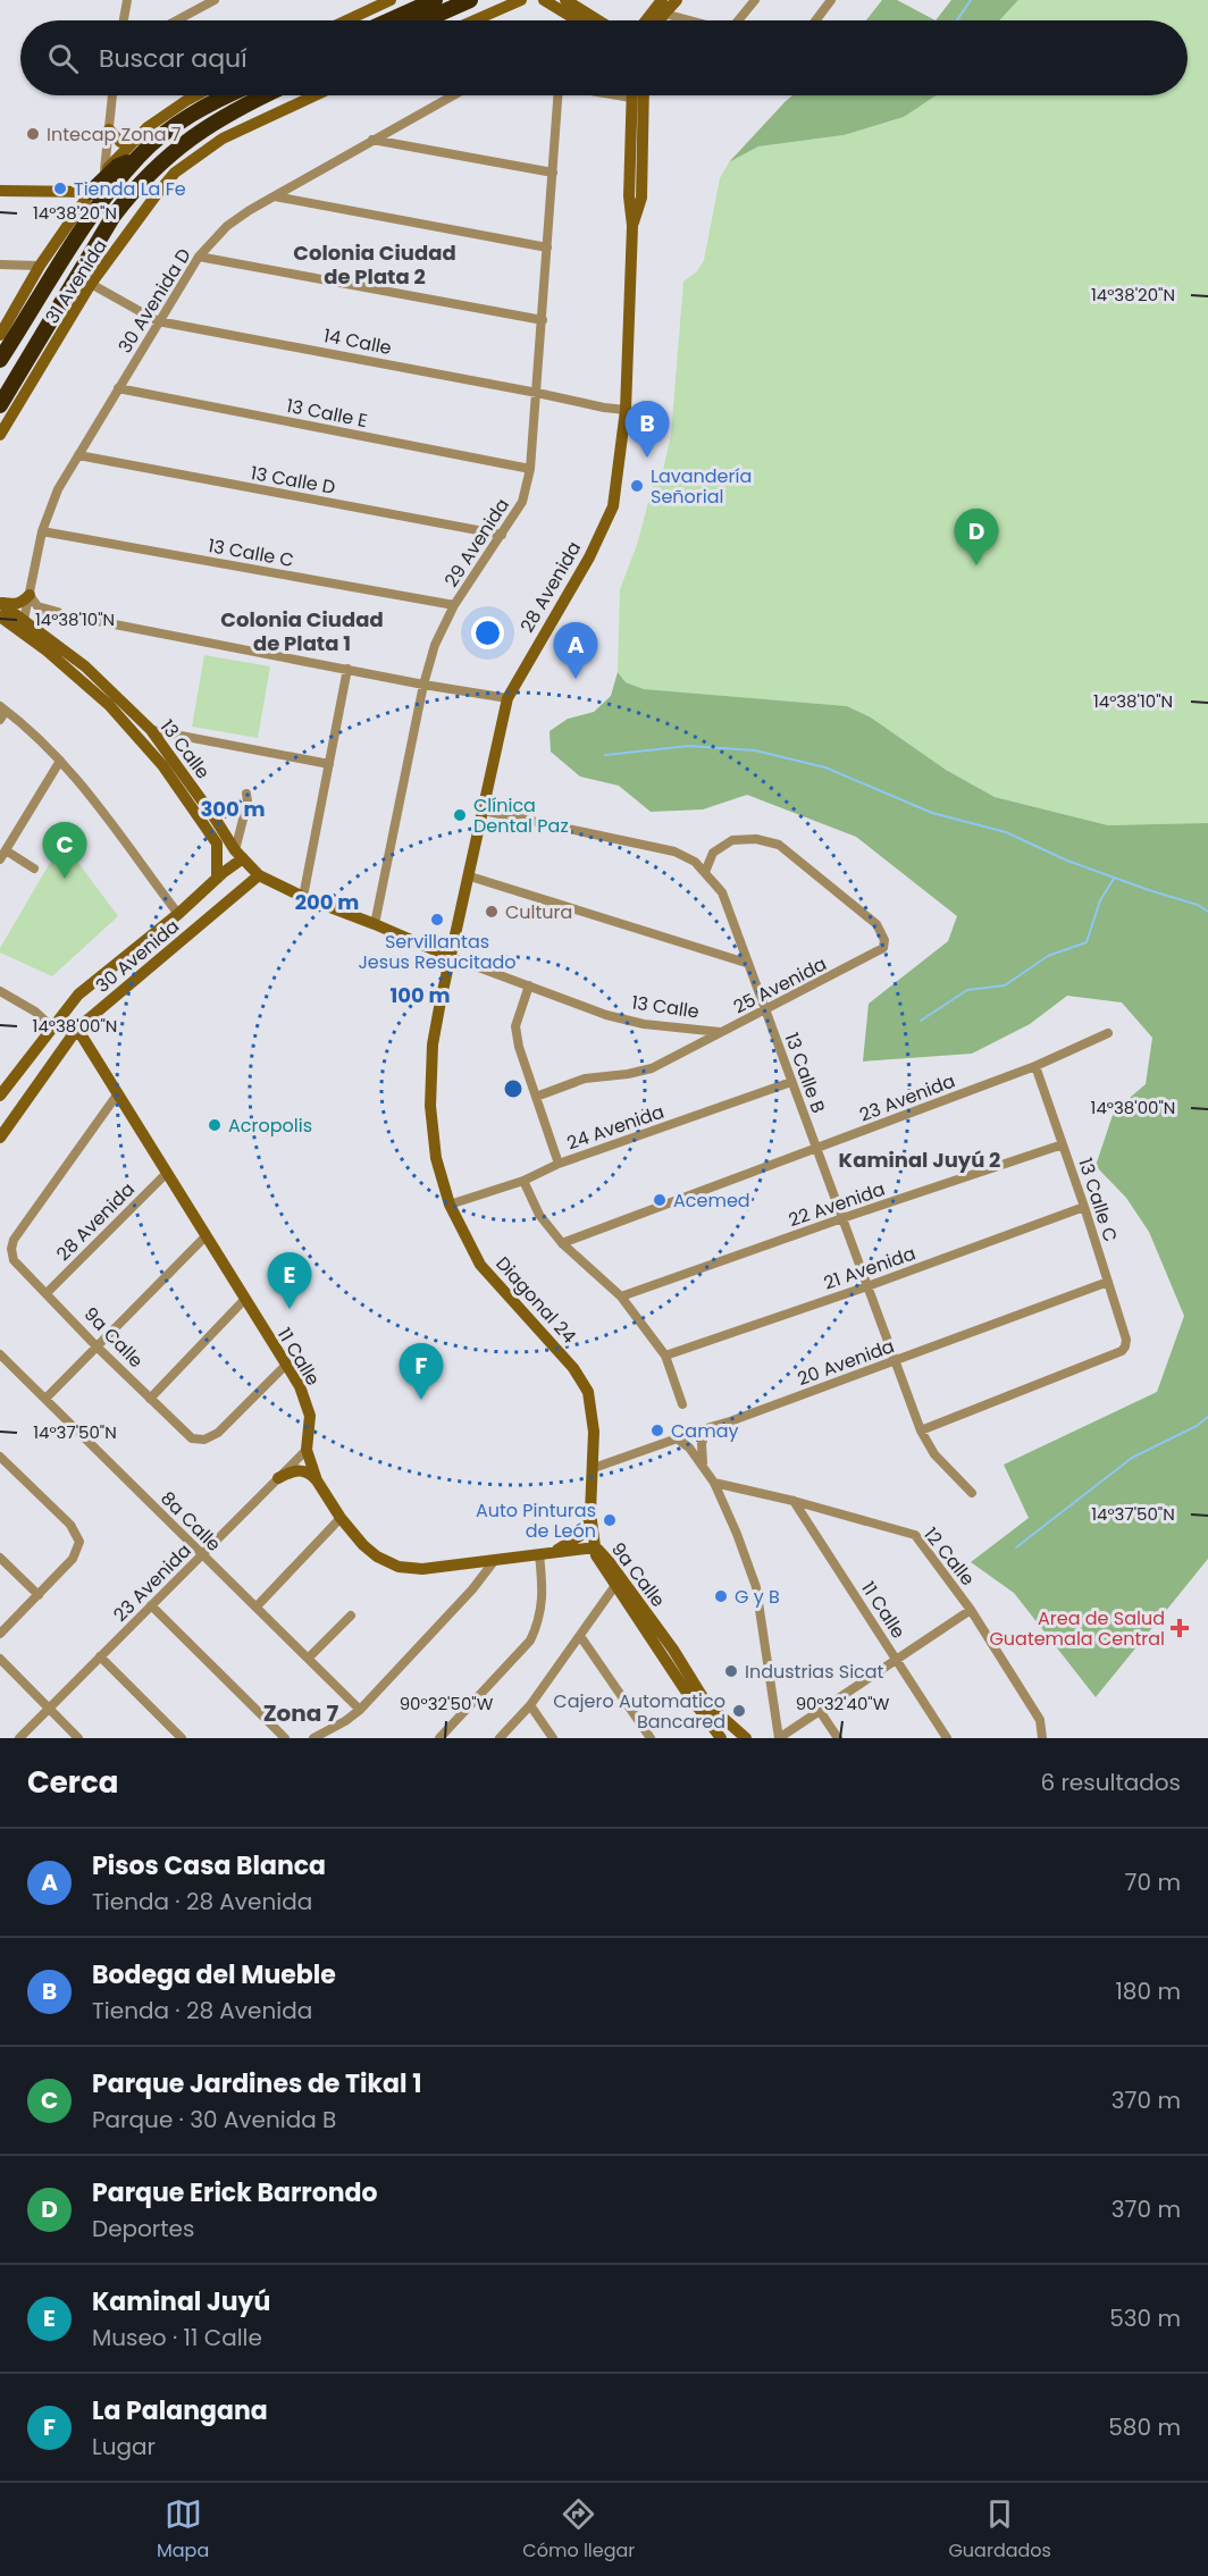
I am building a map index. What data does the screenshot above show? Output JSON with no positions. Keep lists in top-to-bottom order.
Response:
{
  "streets": {
    "street": [
      "31 Avenida",
      "30 Avenida D",
      "14 Calle",
      "13 Calle E",
      "13 Calle D",
      "29 Avenida",
      "13 Calle C",
      "28 Avenida",
      "13 Calle",
      "30 Avenida",
      "25 Avenida",
      "13 Calle B",
      "23 Avenida",
      "24 Avenida",
      "22 Avenida",
      "21 Avenida",
      "Diagonal 24",
      "9a Calle",
      "11 Calle",
      "20 Avenida",
      "8a Calle",
      "12 Calle"
    ]
  },
  "crossings": [
    ["31 Avenida", "14 Calle"],
    ["30 Avenida D", "14 Calle"],
    ["30 Avenida D", "13 Calle E"],
    ["30 Avenida D", "13 Calle D"],
    ["30 Avenida D", "13 Calle C"],
    ["30 Avenida D", "13 Calle"],
    ["14 Calle", "29 Avenida"],
    ["14 Calle", "28 Avenida"],
    ["13 Calle E", "29 Avenida"],
    ["13 Calle D", "29 Avenida"],
    ["29 Avenida", "13 Calle C"],
    ["29 Avenida", "13 Calle"],
    ["13 Calle C", "13 Calle B"],
    ["13 Calle C", "23 Avenida"],
    ["13 Calle C", "22 Avenida"],
    ["13 Calle C", "21 Avenida"],
    ["13 Calle C", "20 Avenida"],
    ["28 Avenida", "13 Calle"],
    ["28 Avenida", "13 Calle B"],
    ["28 Avenida", "Diagonal 24"],
    ["28 Avenida", "9a Calle"],
    ["28 Avenida", "11 Calle"],
    ["13 Calle", "30 Avenida"],
    ["13 Calle", "25 Avenida"],
    ["13 Calle", "Diagonal 24"],
    ["30 Avenida", "11 Calle"],
    ["25 Avenida", "13 Calle B"],
    ["13 Calle B", "23 Avenida"],
    ["13 Calle B", "24 Avenida"],
    ["13 Calle B", "22 Avenida"],
    ["13 Calle B", "21 Avenida"],
    ["13 Calle B", "20 Avenida"],
    ["23 Avenida", "11 Calle"],
    ["23 Avenida", "8a Calle"],
    ["24 Avenida", "Diagonal 24"],
    ["Diagonal 24", "9a Calle"],
    ["Diagonal 24", "11 Calle"],
    ["Diagonal 24", "20 Avenida"],
    ["9a Calle", "11 Calle"],
    ["11 Calle", "12 Calle"]
  ],
  "districts": [
    "Colonia Ciudad de Plata 2",
    "Colonia Ciudad de Plata 1",
    "Kaminal Juyú 2",
    "Zona 7"
  ],
  "places": {
    "other": [
      "Intecap Zona 7",
      "Tienda La Fe",
      "Lavandería Señorial",
      "Clínica Dental Paz",
      "Cultura",
      "Servillantas Jesus Resucitado",
      "Acropolis",
      "Acemed",
      "Camay",
      "Auto Pinturas de León",
      "G y B",
      "Industrias Sicat",
      "Cajero Automatico Bancared"
    ],
    "health": ["Area de Salud Guatemala Central"]
  },
  "page": {
    "search": "Buscar aquí",
    "pins": [
      "B",
      "D",
      "A",
      "C",
      "E",
      "F"
    ],
    "heading": ["Cerca", "6 resultados"],
    "list": [
      {
        "mark": "A",
        "name": "Pisos Casa Blanca",
        "note": "Tienda · 28 Avenida",
        "value": "70 m"
      },
      {
        "mark": "B",
        "name": "Bodega del Mueble",
        "note": "Tienda · 28 Avenida",
        "value": "180 m"
      },
      {
        "mark": "C",
        "name": "Parque Jardines de Tikal 1",
        "note": "Parque · 30 Avenida B",
        "value": "370 m"
      },
      {
        "mark": "D",
        "name": "Parque Erick Barrondo",
        "note": "Deportes",
        "value": "370 m"
      },
      {
        "mark": "E",
        "name": "Kaminal Juyú",
        "note": "Museo · 11 Calle",
        "value": "530 m"
      },
      {
        "mark": "F",
        "name": "La Palangana",
        "note": "Lugar",
        "value": "580 m"
      }
    ],
    "nav": ["Mapa", "Cómo llegar", "Guardados"]
  },
  "coordinates": [
    "14°38'20\"N",
    "14°38'10\"N",
    "14°38'00\"N",
    "14°37'50\"N",
    "90°32'50\"W",
    "90°32'40\"W"
  ],
  "rings": ["300 m", "200 m", "100 m"]
}
